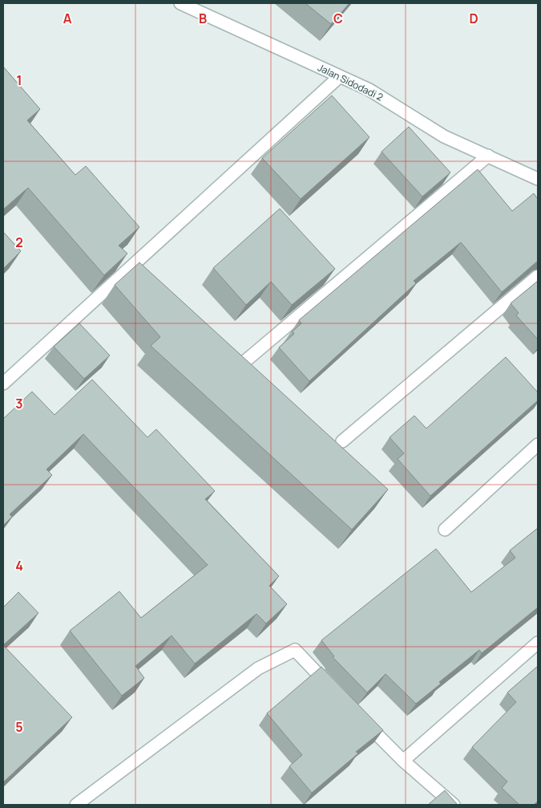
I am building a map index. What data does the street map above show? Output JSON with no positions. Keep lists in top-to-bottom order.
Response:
{
  "streets": {
    "street": ["Jalan Sidodadi 2"]
  },
  "grid": {
    "columns": [
      "A",
      "B",
      "C",
      "D"
    ],
    "rows": [
      "1",
      "2",
      "3",
      "4",
      "5"
    ]
  }
}
